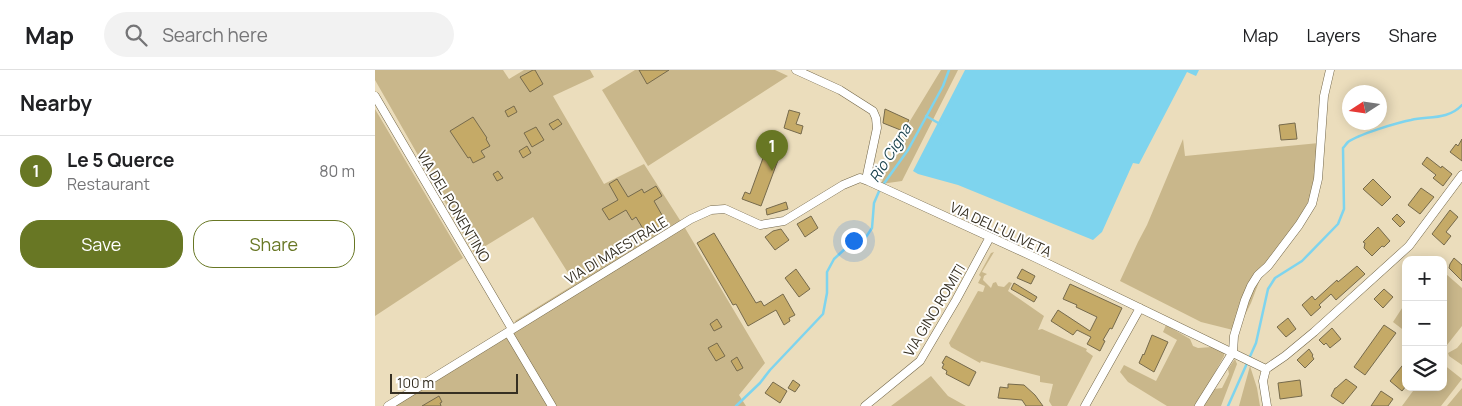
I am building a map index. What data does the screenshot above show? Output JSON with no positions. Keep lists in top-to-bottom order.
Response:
{
  "streets": {
    "street": [
      "VIA DEL PONENTINO",
      "VIA DELL'ULIVETA",
      "VIA DI MAESTRALE",
      "VIA GINO ROMITI"
    ]
  },
  "crossings": [
    ["VIA DEL PONENTINO", "VIA DI MAESTRALE"],
    ["VIA DELL'ULIVETA", "VIA DI MAESTRALE"],
    ["VIA DELL'ULIVETA", "VIA GINO ROMITI"]
  ],
  "water": ["Rio Cigna"],
  "scale_bar": "100 m",
  "north": "left",
  "page": {
    "header": "Map",
    "search": "Search here",
    "nav": ["Map", "Layers", "Share"],
    "heading": "Nearby",
    "pins": "1",
    "list": [
      {
        "mark": "1",
        "name": "Le 5 Querce",
        "note": "Restaurant",
        "value": "80 m"
      }
    ],
    "buttons": ["Save", "Share"],
    "map_buttons": ["+", "−"],
    "scale": "100 m"
  }
}
